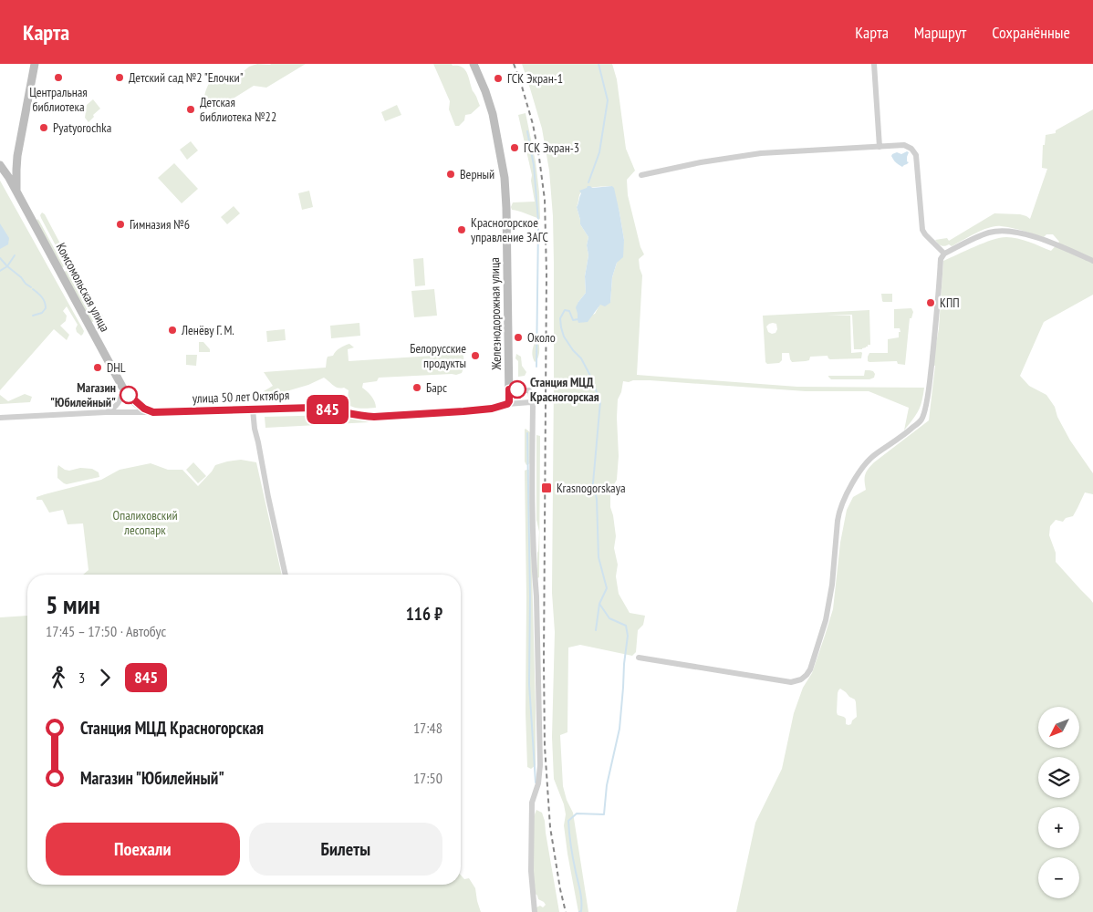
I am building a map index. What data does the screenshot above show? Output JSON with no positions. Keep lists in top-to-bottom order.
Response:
{
  "streets": {
    "street": ["Комсомольская улица", "Железнодорожная улица", "улица 50 лет Октября"]
  },
  "crossings": [
    ["Комсомольская улица", "улица 50 лет Октября"],
    ["Железнодорожная улица", "улица 50 лет Октября"]
  ],
  "parks": ["Опалиховский лесопарк"],
  "places": {
    "other": [
      "Центральная библиотека",
      "Детский сад №2 \"Елочки\"",
      "ГСК Экран-1",
      "Детская библиотека №22",
      "Pyatyorochka",
      "ГСК Экран-3",
      "Верный",
      "Гимназия №6",
      "Красногорское управление ЗАГС",
      "КПП",
      "Ленёву Г. М.",
      "Около",
      "Белорусские продукты",
      "DHL",
      "Барс",
      "Станция МЦД Красногорская",
      "Магазин \"Юбилейный\""
    ],
    "transit": ["Krasnogorskaya"]
  },
  "lines": ["bus line 845"],
  "north": "bottom left",
  "page": {
    "header": "Карта",
    "nav": ["Карта", "Маршрут", "Сохранённые"],
    "on_map": "845",
    "heading": ["5 мин", "17:45 – 17:50 · Автобус", "116 ₽"],
    "legs": ["3", "845"],
    "list": [
      {
        "name": "Станция МЦД Красногорская",
        "value": "17:48"
      },
      {
        "name": "Магазин \"Юбилейный\"",
        "value": "17:50"
      }
    ],
    "map_buttons": ["+", "−"],
    "buttons": ["Поехали", "Билеты"]
  }
}
